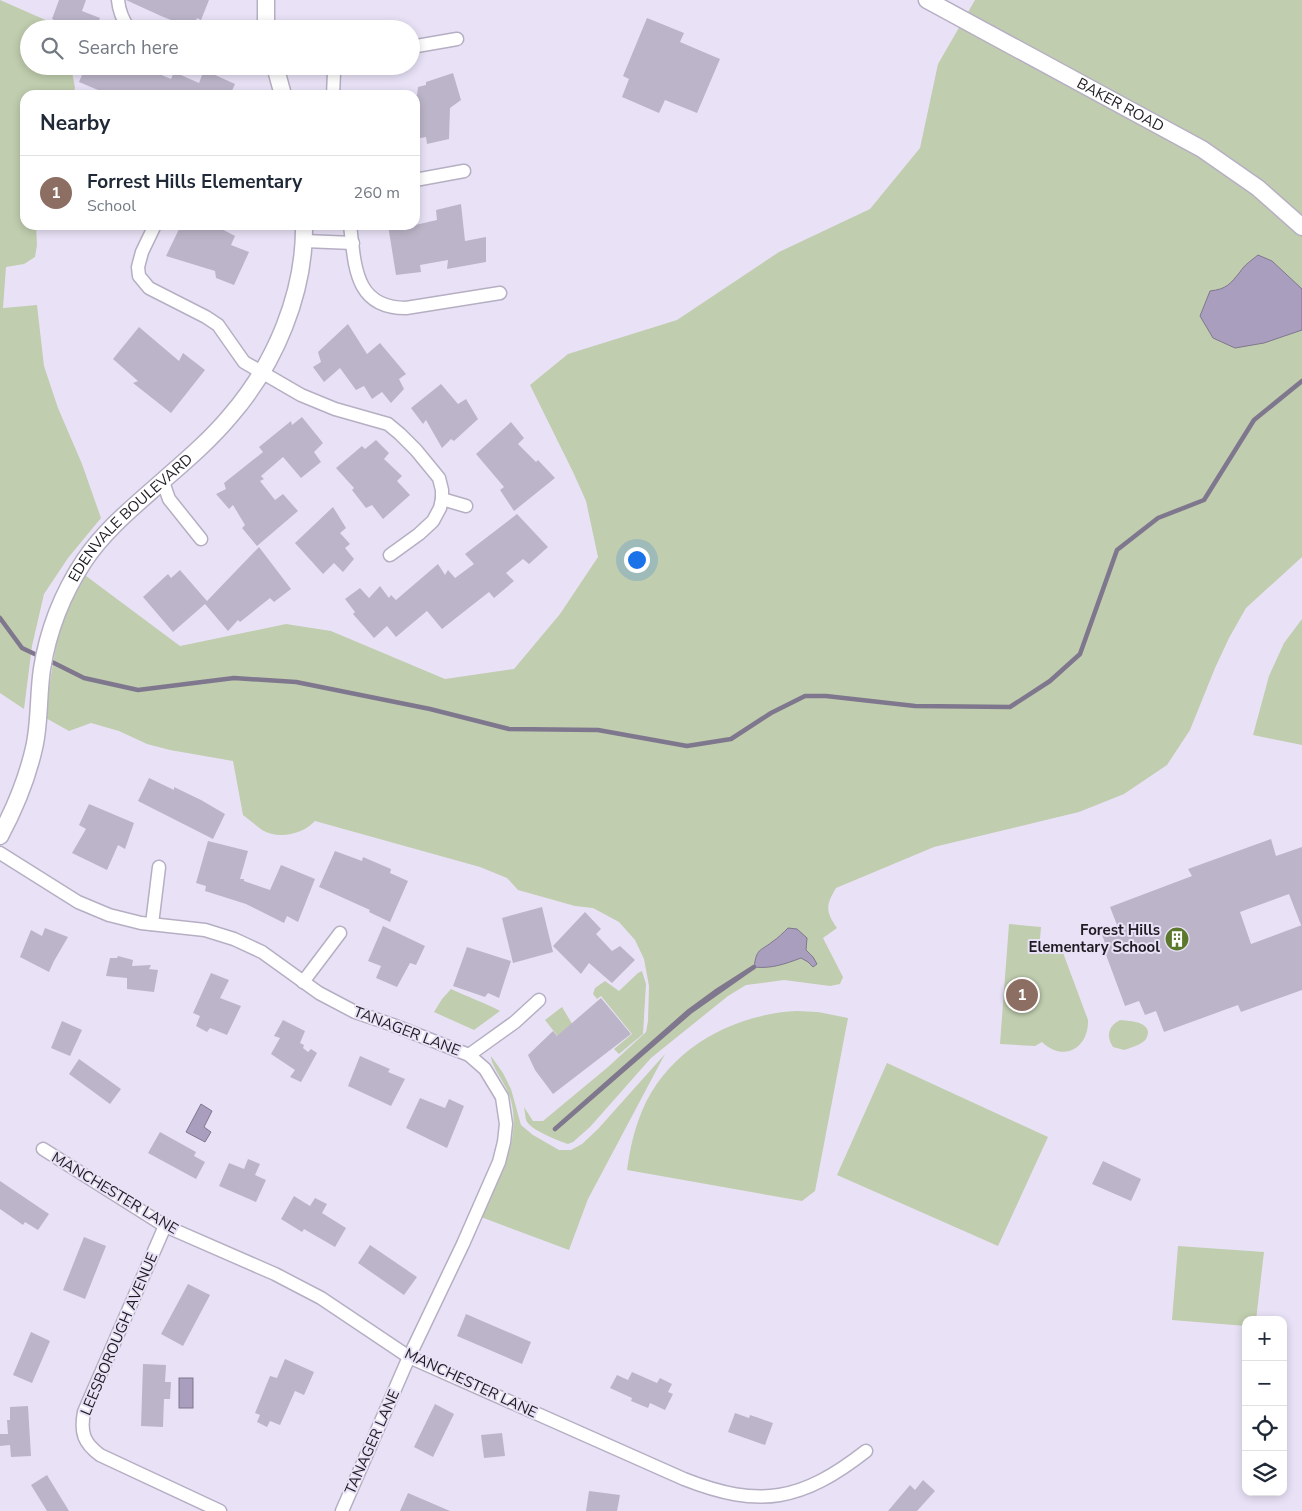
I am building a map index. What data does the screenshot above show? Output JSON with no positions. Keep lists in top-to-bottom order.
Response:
{
  "streets": {
    "street": [
      "BAKER ROAD",
      "EDENVALE BOULEVARD",
      "TANAGER LANE",
      "MANCHESTER LANE",
      "LEESBOROUGH AVENUE"
    ]
  },
  "crossings": [
    ["TANAGER LANE", "MANCHESTER LANE"],
    ["MANCHESTER LANE", "LEESBOROUGH AVENUE"]
  ],
  "places": {
    "building": ["Forest Hills Elementary School"]
  },
  "page": {
    "search": "Search here",
    "heading": "Nearby",
    "list": [
      {
        "mark": "1",
        "name": "Forrest Hills Elementary",
        "note": "School",
        "value": "260 m"
      }
    ],
    "pins": "1",
    "map_buttons": ["+", "−"]
  }
}
